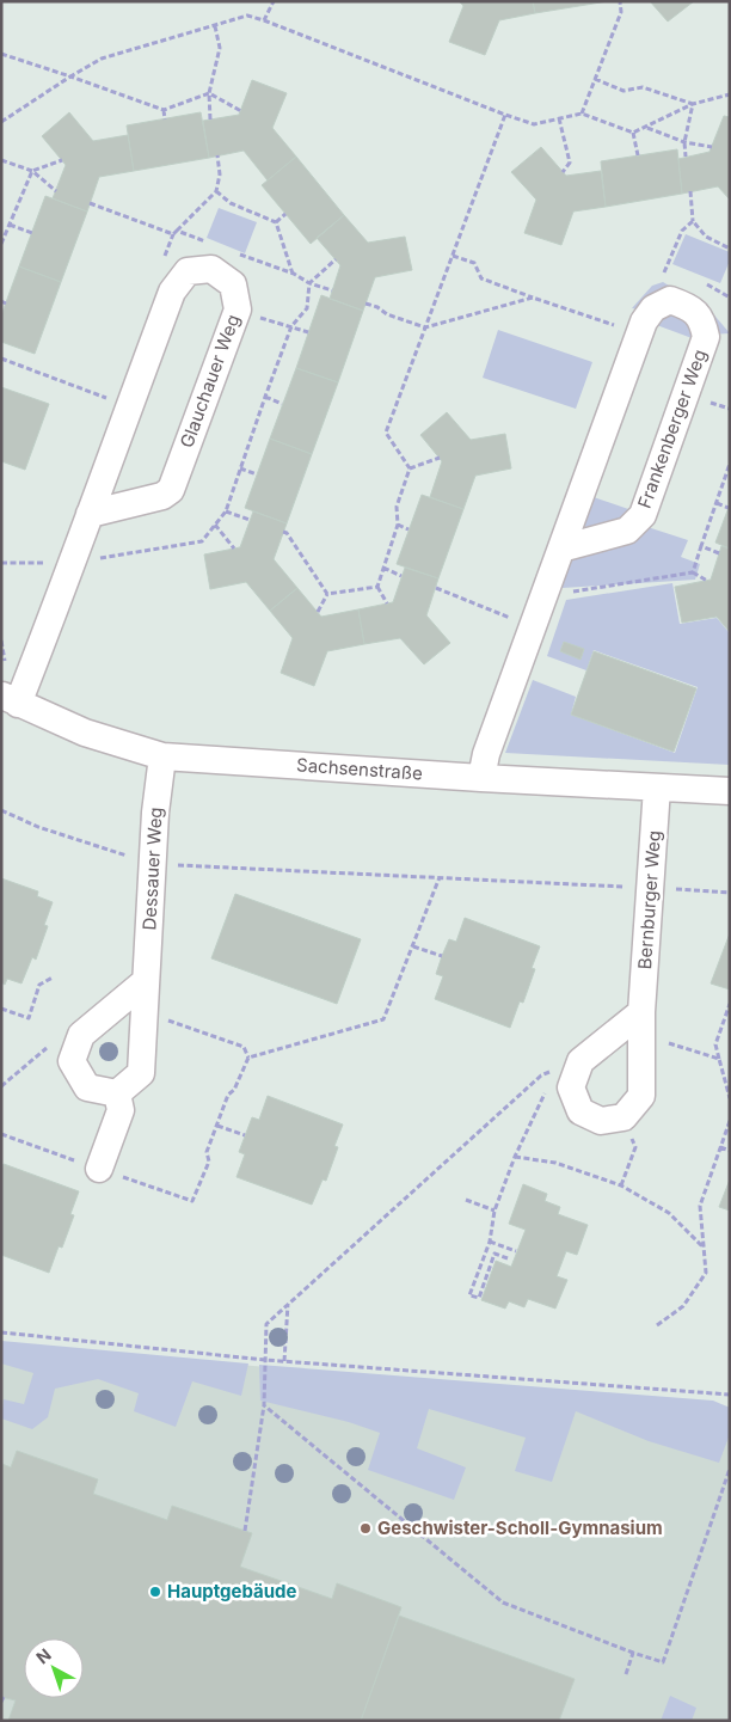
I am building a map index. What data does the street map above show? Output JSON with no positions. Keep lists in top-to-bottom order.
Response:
{
  "streets": {
    "street": [
      "Glauchauer Weg",
      "Frankenberger Weg",
      "Sachsenstraße",
      "Dessauer Weg",
      "Bernburger Weg"
    ]
  },
  "crossings": [
    ["Glauchauer Weg", "Sachsenstraße"],
    ["Frankenberger Weg", "Sachsenstraße"],
    ["Sachsenstraße", "Dessauer Weg"],
    ["Sachsenstraße", "Bernburger Weg"]
  ],
  "places": ["Geschwister-Scholl-Gymnasium", "Hauptgebäude"],
  "north": "top left"
}
